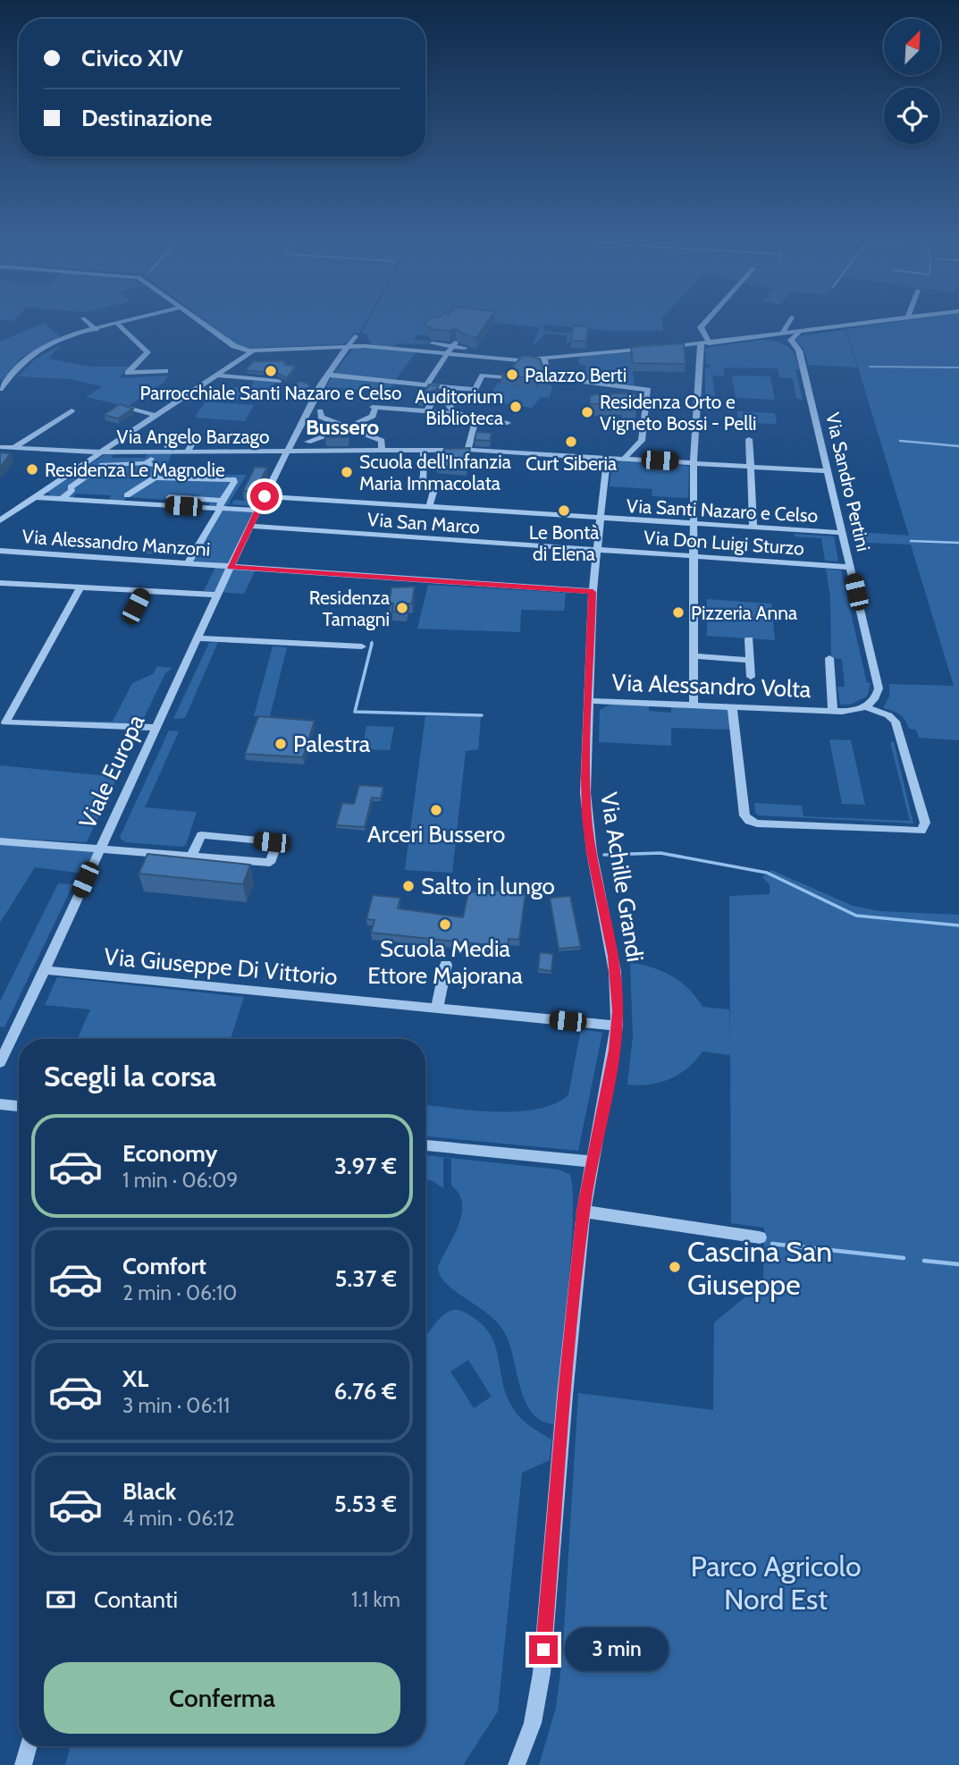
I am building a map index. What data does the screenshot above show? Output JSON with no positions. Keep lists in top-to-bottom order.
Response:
{
  "streets": {
    "street": [
      "Via Angelo Barzago",
      "Via Sandro Pertini",
      "Via Santi Nazaro e Celso",
      "Via San Marco",
      "Via Alessandro Manzoni",
      "Via Don Luigi Sturzo",
      "Via Alessandro Volta",
      "Viale Europa",
      "Via Achille Grandi",
      "Via Giuseppe Di Vittorio"
    ]
  },
  "crossings": [
    ["Via Angelo Barzago", "Via Sandro Pertini"],
    ["Via Angelo Barzago", "Viale Europa"],
    ["Via Angelo Barzago", "Via Achille Grandi"],
    ["Via Sandro Pertini", "Via Santi Nazaro e Celso"],
    ["Via Sandro Pertini", "Via Don Luigi Sturzo"],
    ["Via Santi Nazaro e Celso", "Via Achille Grandi"],
    ["Via San Marco", "Via Don Luigi Sturzo"],
    ["Via San Marco", "Viale Europa"],
    ["Via San Marco", "Via Achille Grandi"],
    ["Via Alessandro Manzoni", "Viale Europa"],
    ["Via Alessandro Manzoni", "Via Achille Grandi"],
    ["Via Don Luigi Sturzo", "Via Achille Grandi"],
    ["Via Alessandro Volta", "Via Achille Grandi"],
    ["Viale Europa", "Via Giuseppe Di Vittorio"],
    ["Via Achille Grandi", "Via Giuseppe Di Vittorio"]
  ],
  "districts": ["Bussero"],
  "parks": ["Parco Agricolo Nord Est"],
  "places": [
    "Parrocchiale Santi Nazaro e Celso",
    "Palazzo Berti",
    "Auditorium Biblioteca",
    "Residenza Orto e Vigneto Bossi - Pelli",
    "Curt Siberia",
    "Residenza Le Magnolie",
    "Scuola dell'Infanzia Maria Immacolata",
    "Le Bontà di Elena",
    "Residenza Tamagni",
    "Pizzeria Anna",
    "Palestra",
    "Arceri Bussero",
    "Salto in lungo",
    "Scuola Media Ettore Majorana",
    "Cascina San Giuseppe"
  ],
  "north": "top right",
  "page": {
    "banner": ["Civico XIV", "Destinazione"],
    "heading": "Scegli la corsa",
    "list": [
      {
        "name": "Economy",
        "note": "1 min · 06:09",
        "value": "3.97 €"
      },
      {
        "name": "Comfort",
        "note": "2 min · 06:10",
        "value": "5.37 €"
      },
      {
        "name": "XL",
        "note": "3 min · 06:11",
        "value": "6.76 €"
      },
      {
        "name": "Black",
        "note": "4 min · 06:12",
        "value": "5.53 €"
      }
    ],
    "pay": ["Contanti", "1.1 km"],
    "bubble": "3 min",
    "buttons": "Conferma"
  }
}
